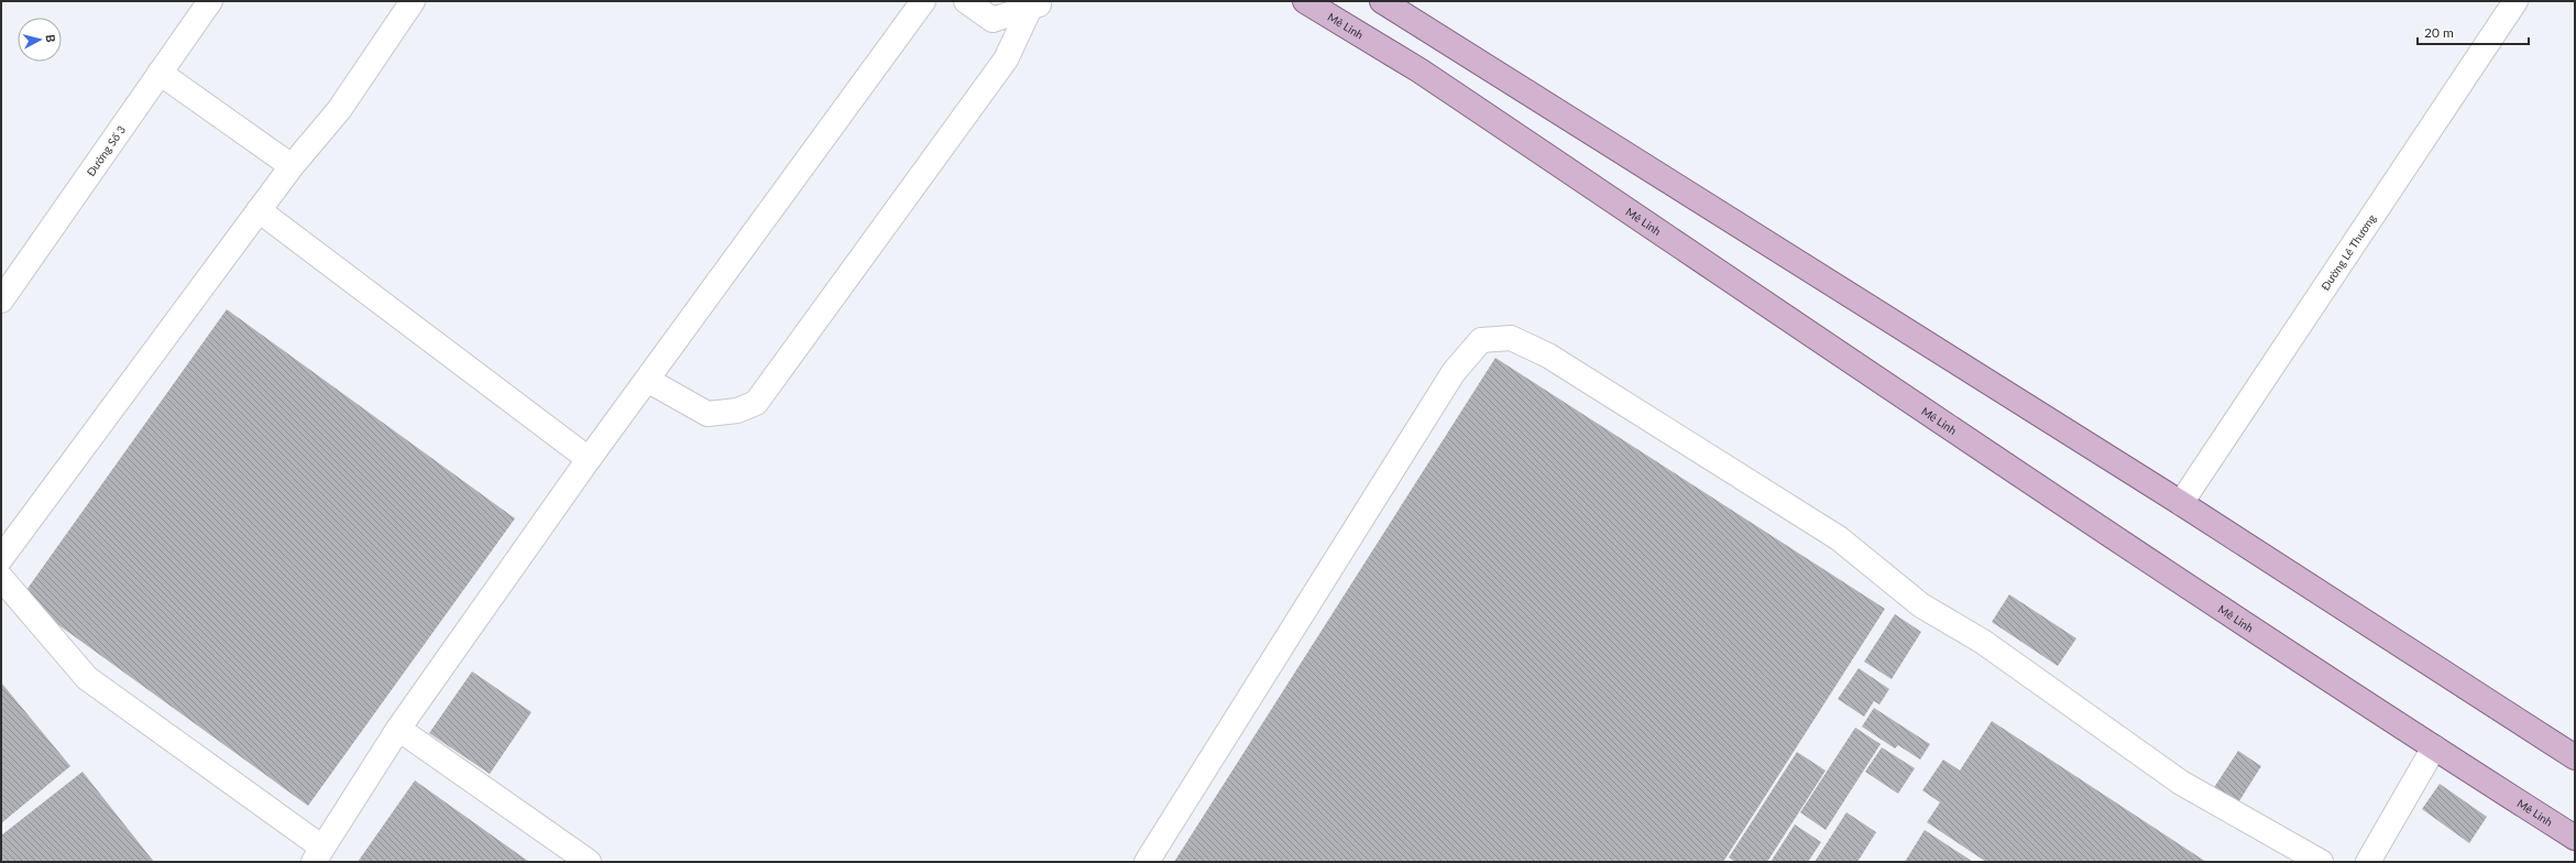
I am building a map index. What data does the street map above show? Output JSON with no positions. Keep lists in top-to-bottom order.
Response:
{
  "streets": {
    "main road": ["Mê Linh"],
    "street": ["Đường Số 3", "Đường Lê Thương"]
  },
  "scale_bar": "20 m",
  "north": "right"
}
